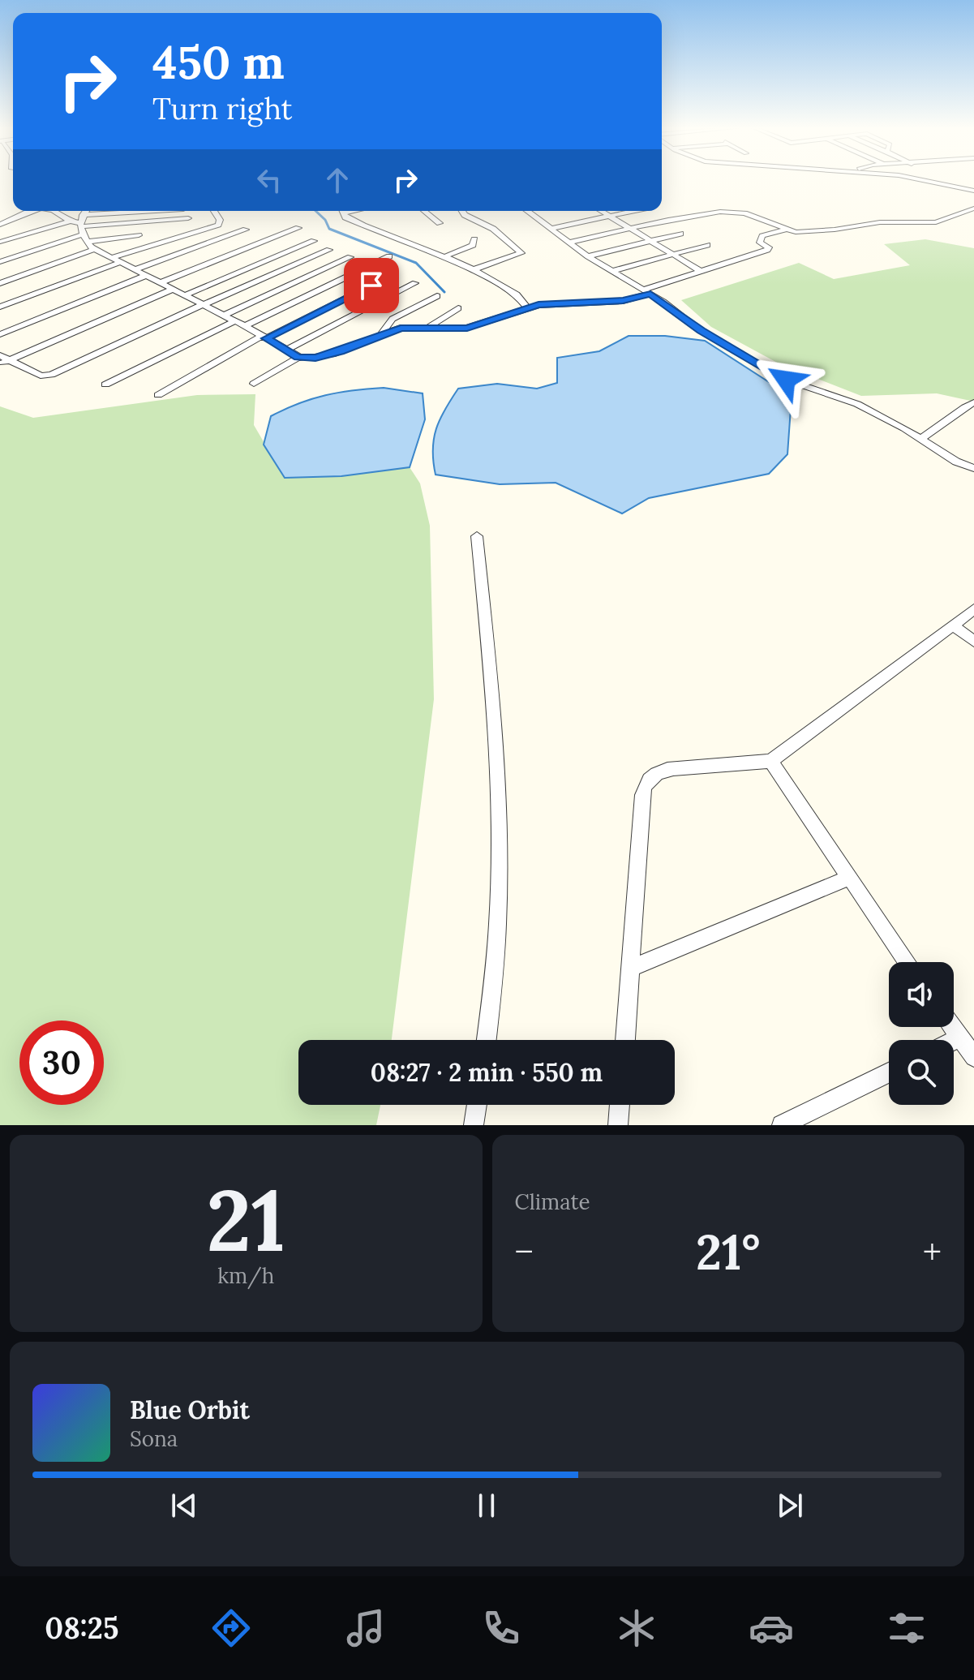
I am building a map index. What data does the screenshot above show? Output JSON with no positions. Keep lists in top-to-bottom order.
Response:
{
  "page": {
    "turn": ["450 m", "Turn right"],
    "limit": "30",
    "trip": "08:27 · 2 min · 550 m",
    "tile": [
      ["21", "km/h"],
      "Climate"
    ],
    "heat": ["−", "21°", "+"],
    "song": ["Blue Orbit", "Sona"],
    "tabs": "08:25"
  }
}
